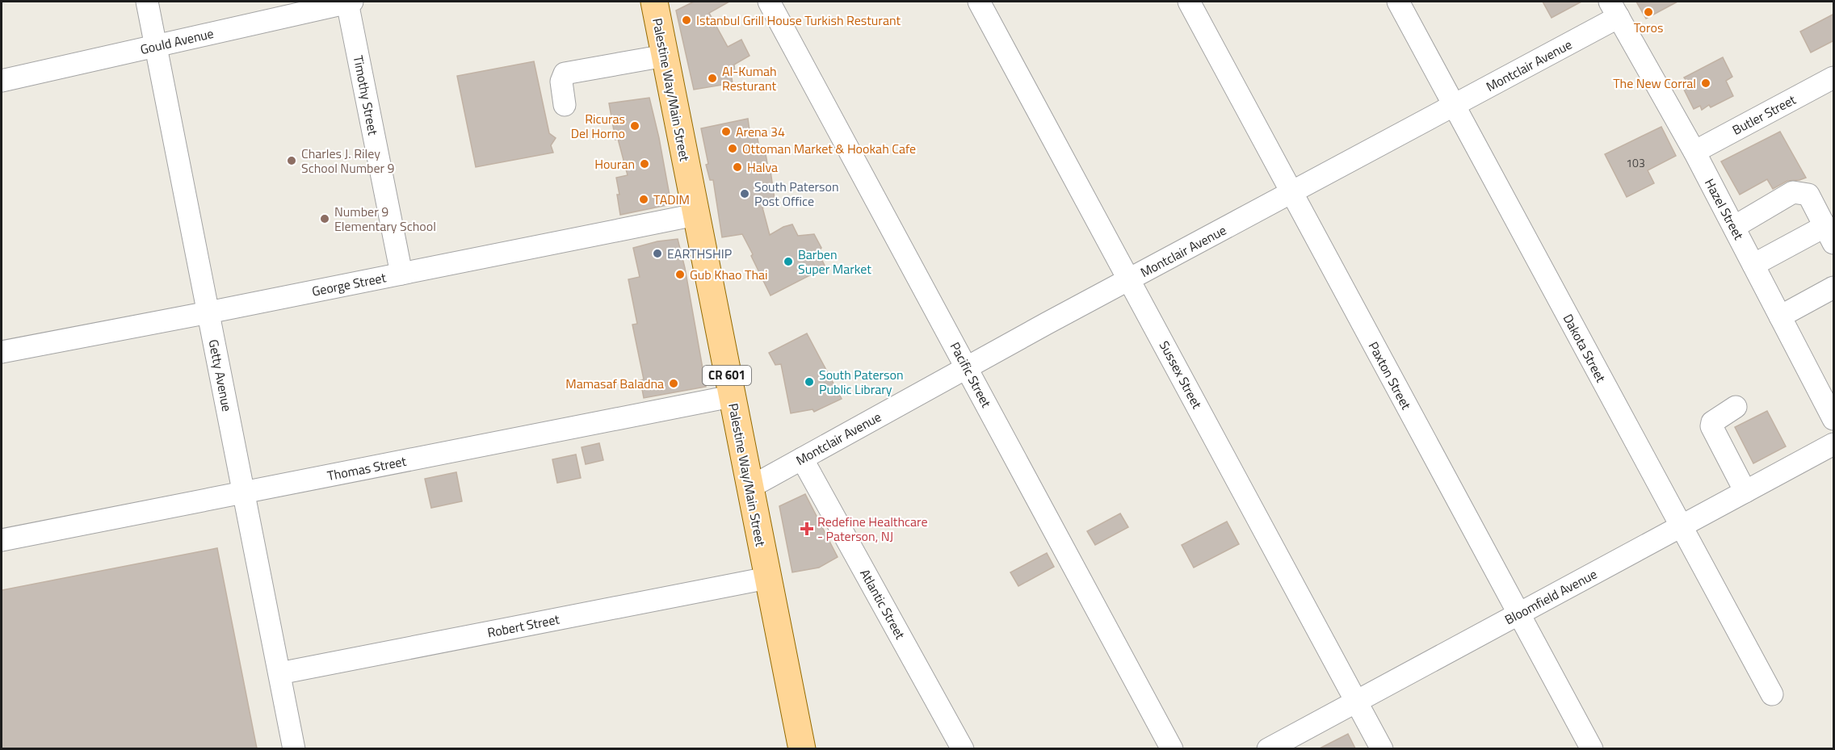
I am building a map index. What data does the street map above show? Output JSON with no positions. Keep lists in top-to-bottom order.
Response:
{
  "streets": {
    "main road": ["Palestine Way/Main Street", "CR 601"],
    "street": [
      "Gould Avenue",
      "Montclair Avenue",
      "Timothy Street",
      "Butler Street",
      "Hazel Street",
      "George Street",
      "Dakota Street",
      "Pacific Street",
      "Sussex Street",
      "Getty Avenue",
      "Paxton Street",
      "Thomas Street",
      "Bloomfield Avenue",
      "Atlantic Street",
      "Robert Street"
    ]
  },
  "crossings": [
    ["Gould Avenue", "Timothy Street"],
    ["Gould Avenue", "Getty Avenue"],
    ["Montclair Avenue", "Palestine Way/Main Street"],
    ["Montclair Avenue", "Hazel Street"],
    ["Montclair Avenue", "Dakota Street"],
    ["Montclair Avenue", "Pacific Street"],
    ["Montclair Avenue", "Sussex Street"],
    ["Montclair Avenue", "Paxton Street"],
    ["Montclair Avenue", "Atlantic Street"],
    ["Palestine Way/Main Street", "George Street"],
    ["Palestine Way/Main Street", "Thomas Street"],
    ["Palestine Way/Main Street", "Robert Street"],
    ["Timothy Street", "George Street"],
    ["Butler Street", "Hazel Street"],
    ["George Street", "Getty Avenue"],
    ["Dakota Street", "Bloomfield Avenue"],
    ["Sussex Street", "Bloomfield Avenue"],
    ["Getty Avenue", "Thomas Street"],
    ["Getty Avenue", "Robert Street"],
    ["Paxton Street", "Bloomfield Avenue"]
  ],
  "places": {
    "other": [
      "Toros",
      "Istanbul Grill House Turkish Resturant",
      "Al-Kumah Resturant",
      "The New Corral",
      "Ricuras Del Horno",
      "Arena 34",
      "Ottoman Market & Hookah Cafe",
      "Charles J. Riley School Number 9",
      "Houran",
      "Halva",
      "South Paterson Post Office",
      "TADIM",
      "Number 9 Elementary School",
      "EARTHSHIP",
      "Barben Super Market",
      "Gub Khao Thai",
      "South Paterson Public Library",
      "Mamasaf Baladna"
    ],
    "health": ["Redefine Healthcare - Paterson, NJ"]
  },
  "house_numbers": ["103"]
}
